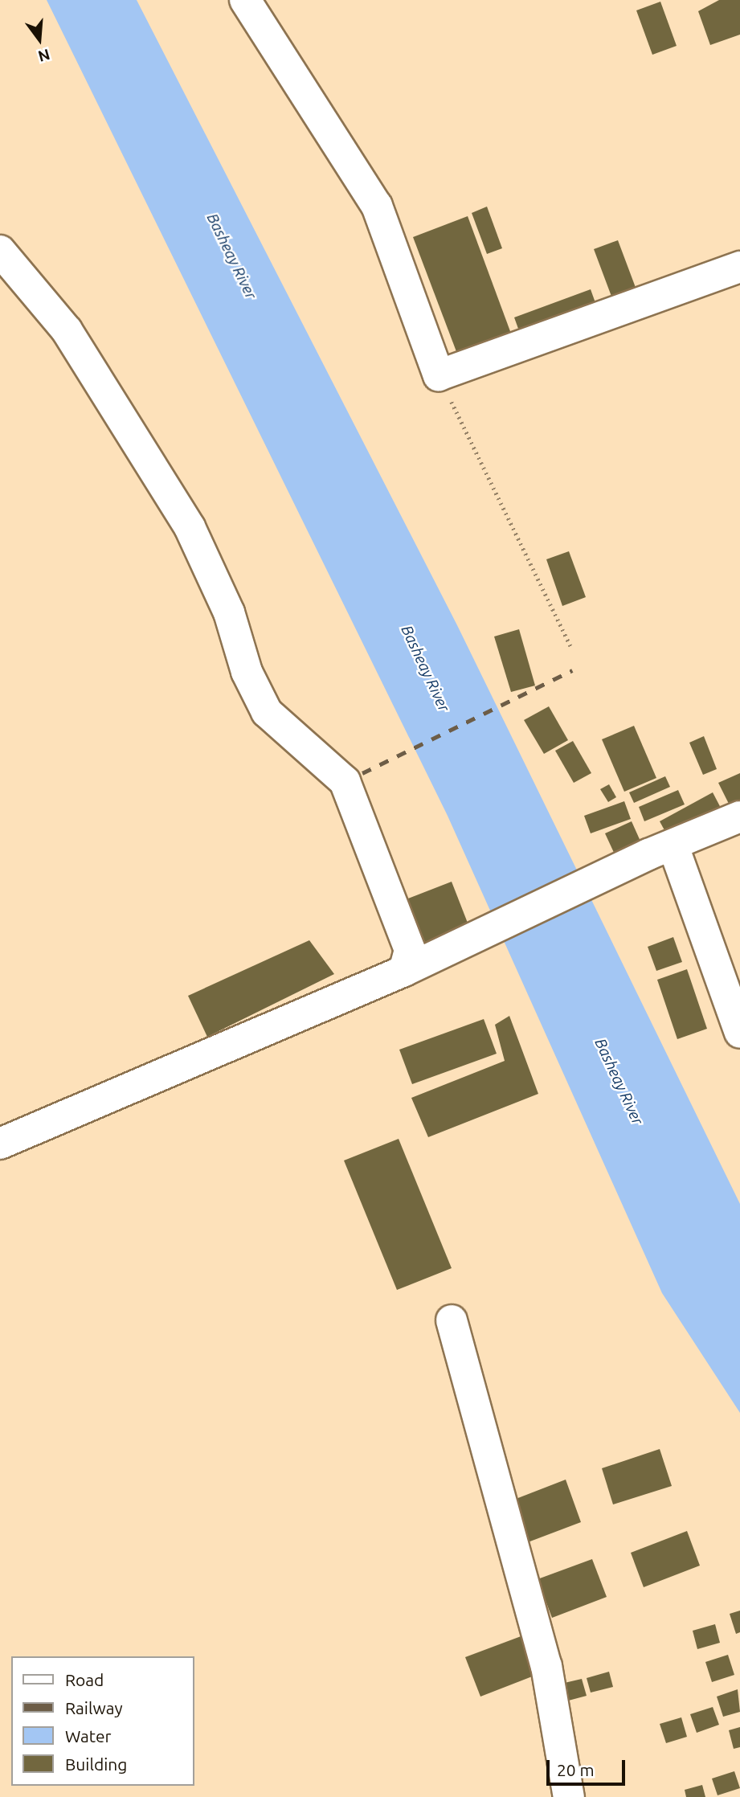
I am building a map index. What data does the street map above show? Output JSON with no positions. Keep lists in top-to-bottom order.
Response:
{
  "water": ["Basheay River"],
  "legend": [
    "Road",
    "Railway",
    "Water",
    "Building"
  ],
  "scale_bar": "20 m",
  "north": "bottom"
}
